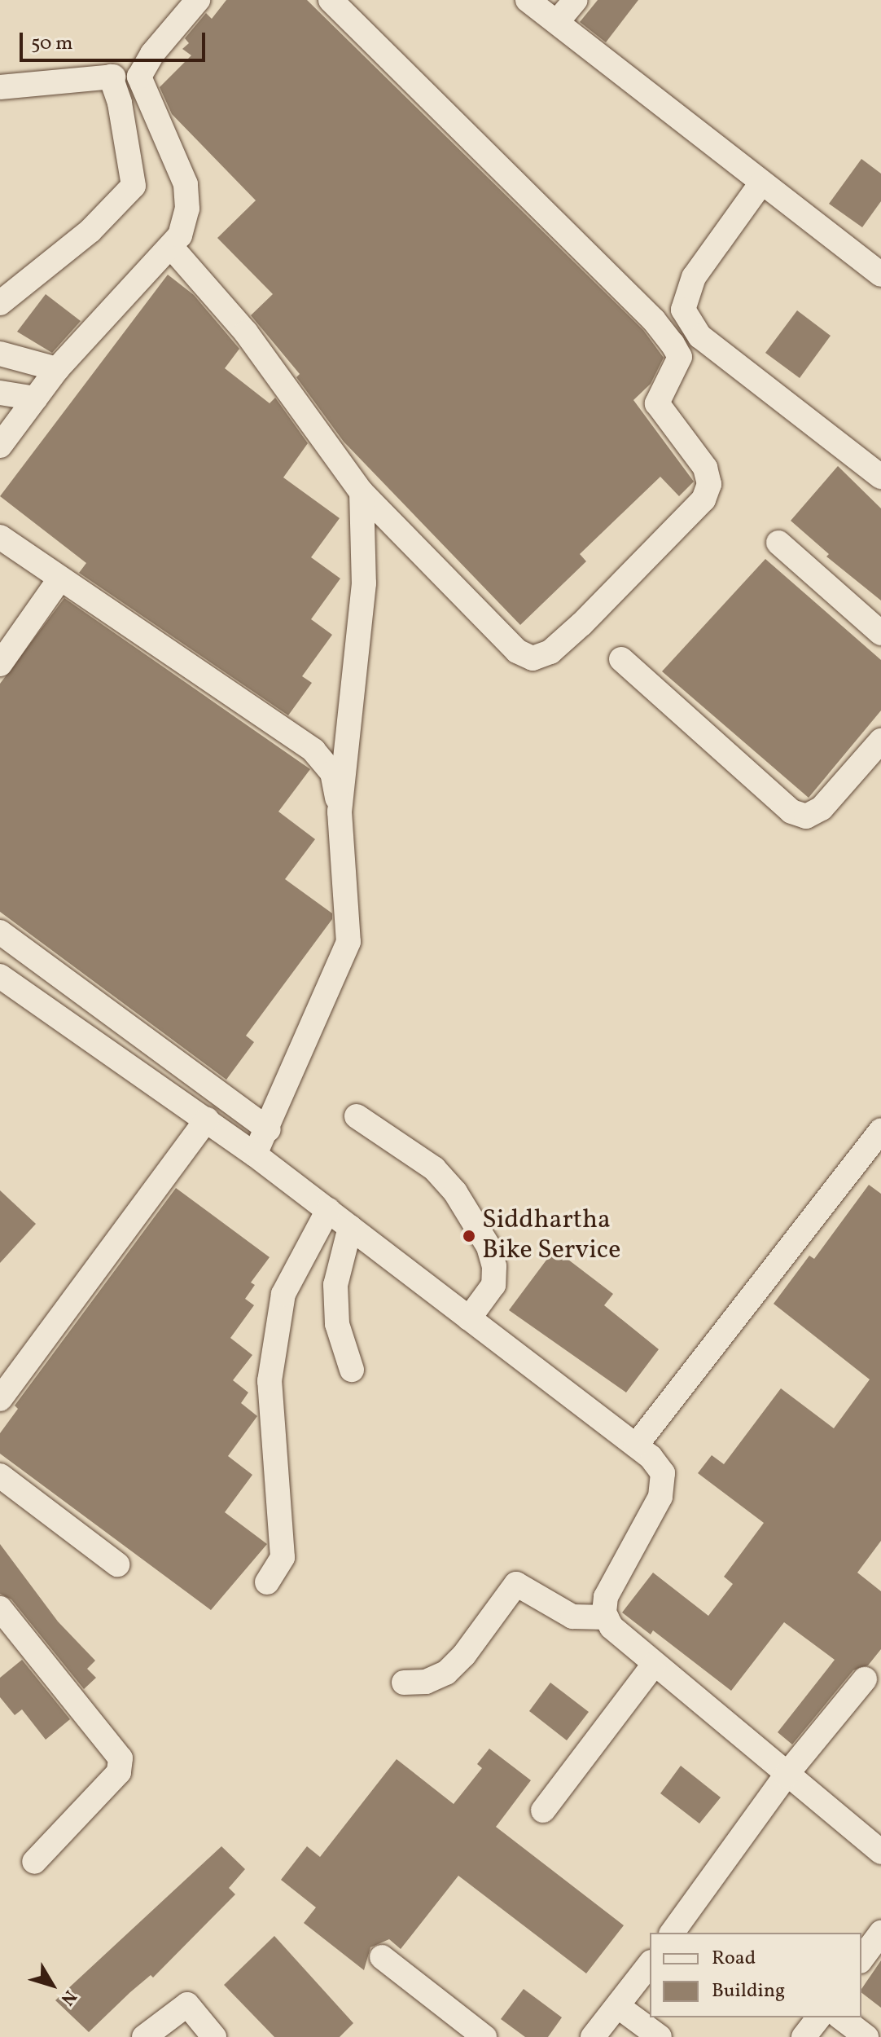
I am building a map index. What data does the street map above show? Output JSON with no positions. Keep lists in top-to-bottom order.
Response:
{
  "places": ["Siddhartha Bike Service"],
  "legend": ["Road", "Building"],
  "scale_bar": "50 m",
  "north": "bottom right"
}
